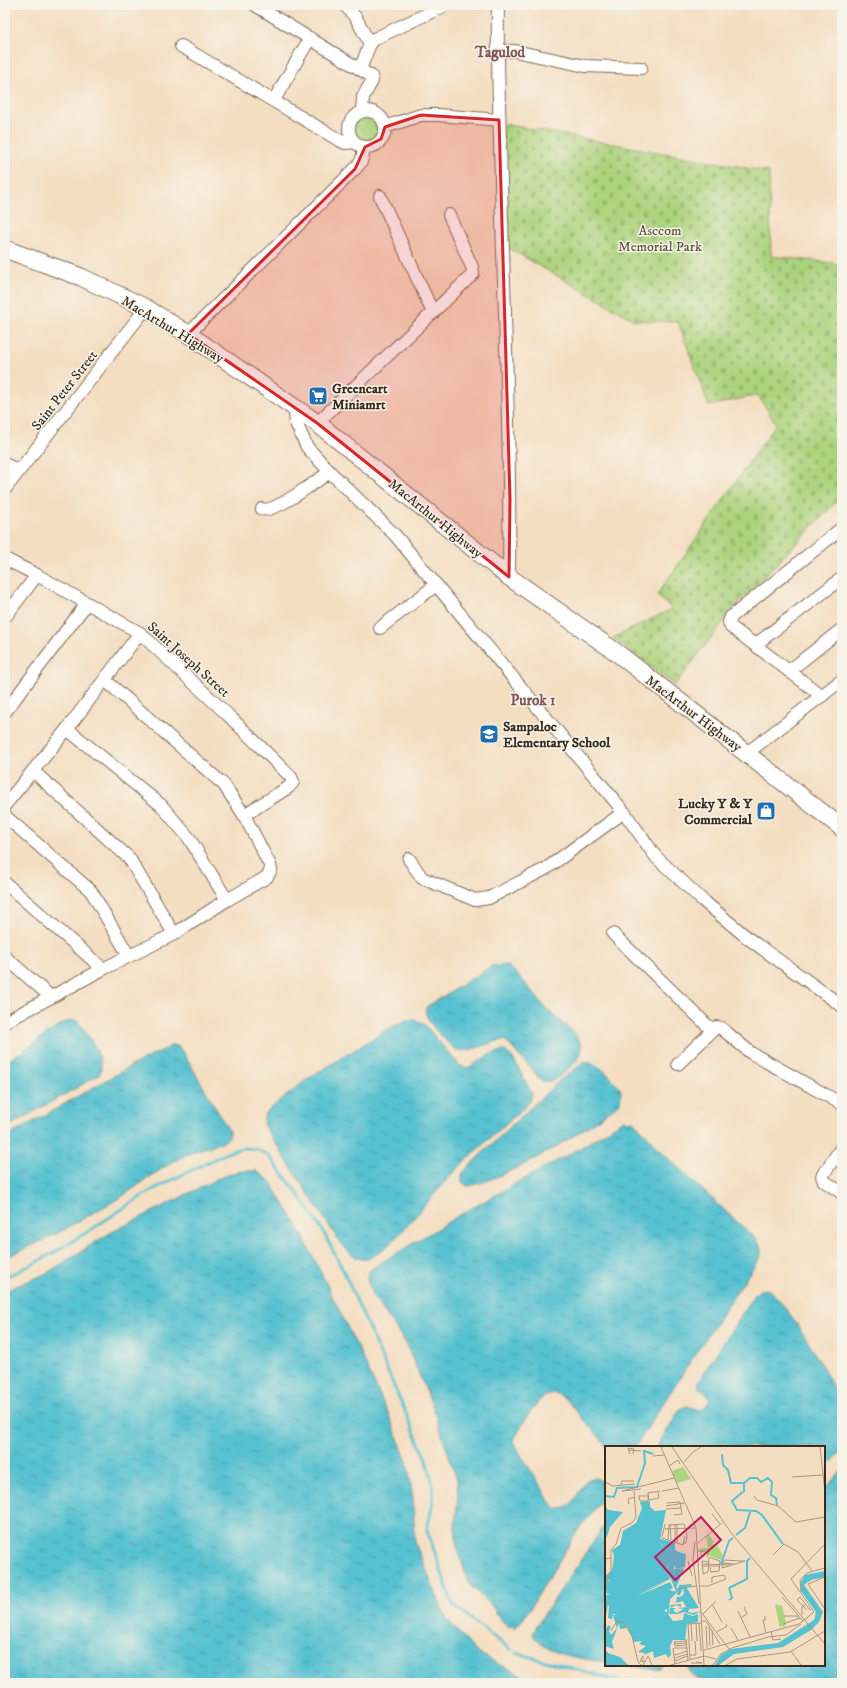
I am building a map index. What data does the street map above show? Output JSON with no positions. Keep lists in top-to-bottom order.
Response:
{
  "streets": {
    "highway": ["MacArthur Highway"],
    "street": ["Saint Peter Street", "Saint Joseph Street"]
  },
  "crossings": [
    ["MacArthur Highway", "Saint Peter Street"]
  ],
  "districts": ["Tagulod", "Purok 1"],
  "parks": ["Asccom Memorial Park"],
  "places": {
    "supermarket": ["Greencart Miniamrt"],
    "school or university": ["Sampaloc Elementary School"],
    "shop": ["Lucky Y & Y Commercial"]
  }
}
